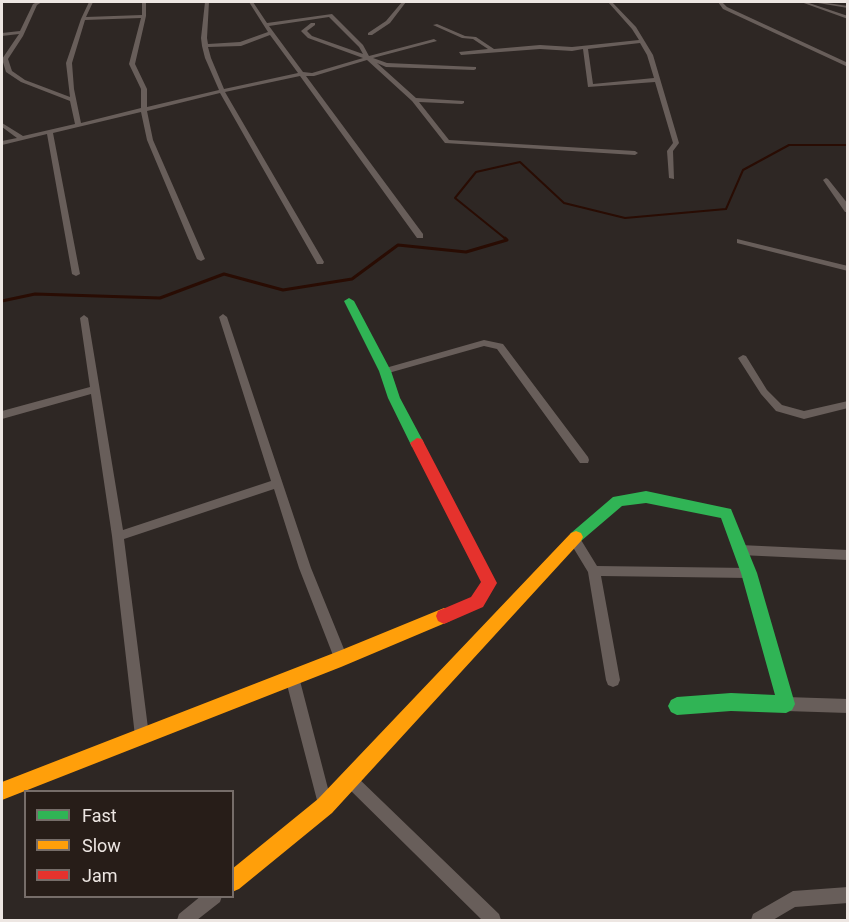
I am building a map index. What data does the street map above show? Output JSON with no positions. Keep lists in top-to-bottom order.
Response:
{
  "legend": ["Fast", "Slow", "Jam"]
}
